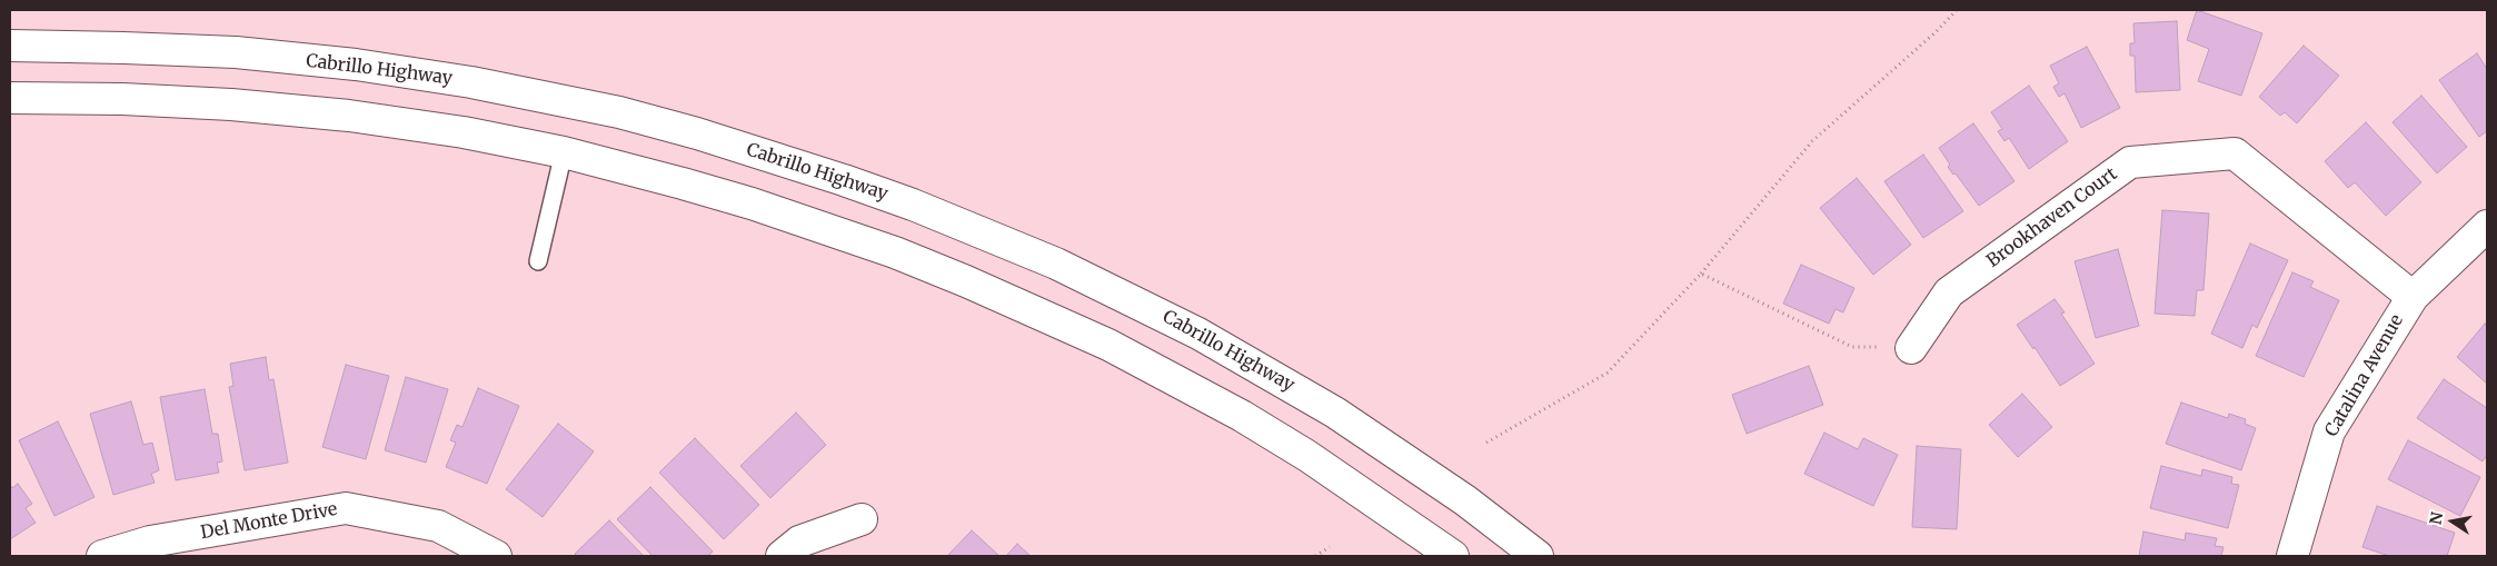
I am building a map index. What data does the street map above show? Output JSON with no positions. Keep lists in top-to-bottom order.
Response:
{
  "streets": {
    "main road": [
      "Cabrillo Highway",
      "Brookhaven Court",
      "Catalina Avenue",
      "Del Monte Drive"
    ]
  },
  "crossings": [
    ["Brookhaven Court", "Catalina Avenue"]
  ],
  "north": "left"
}
